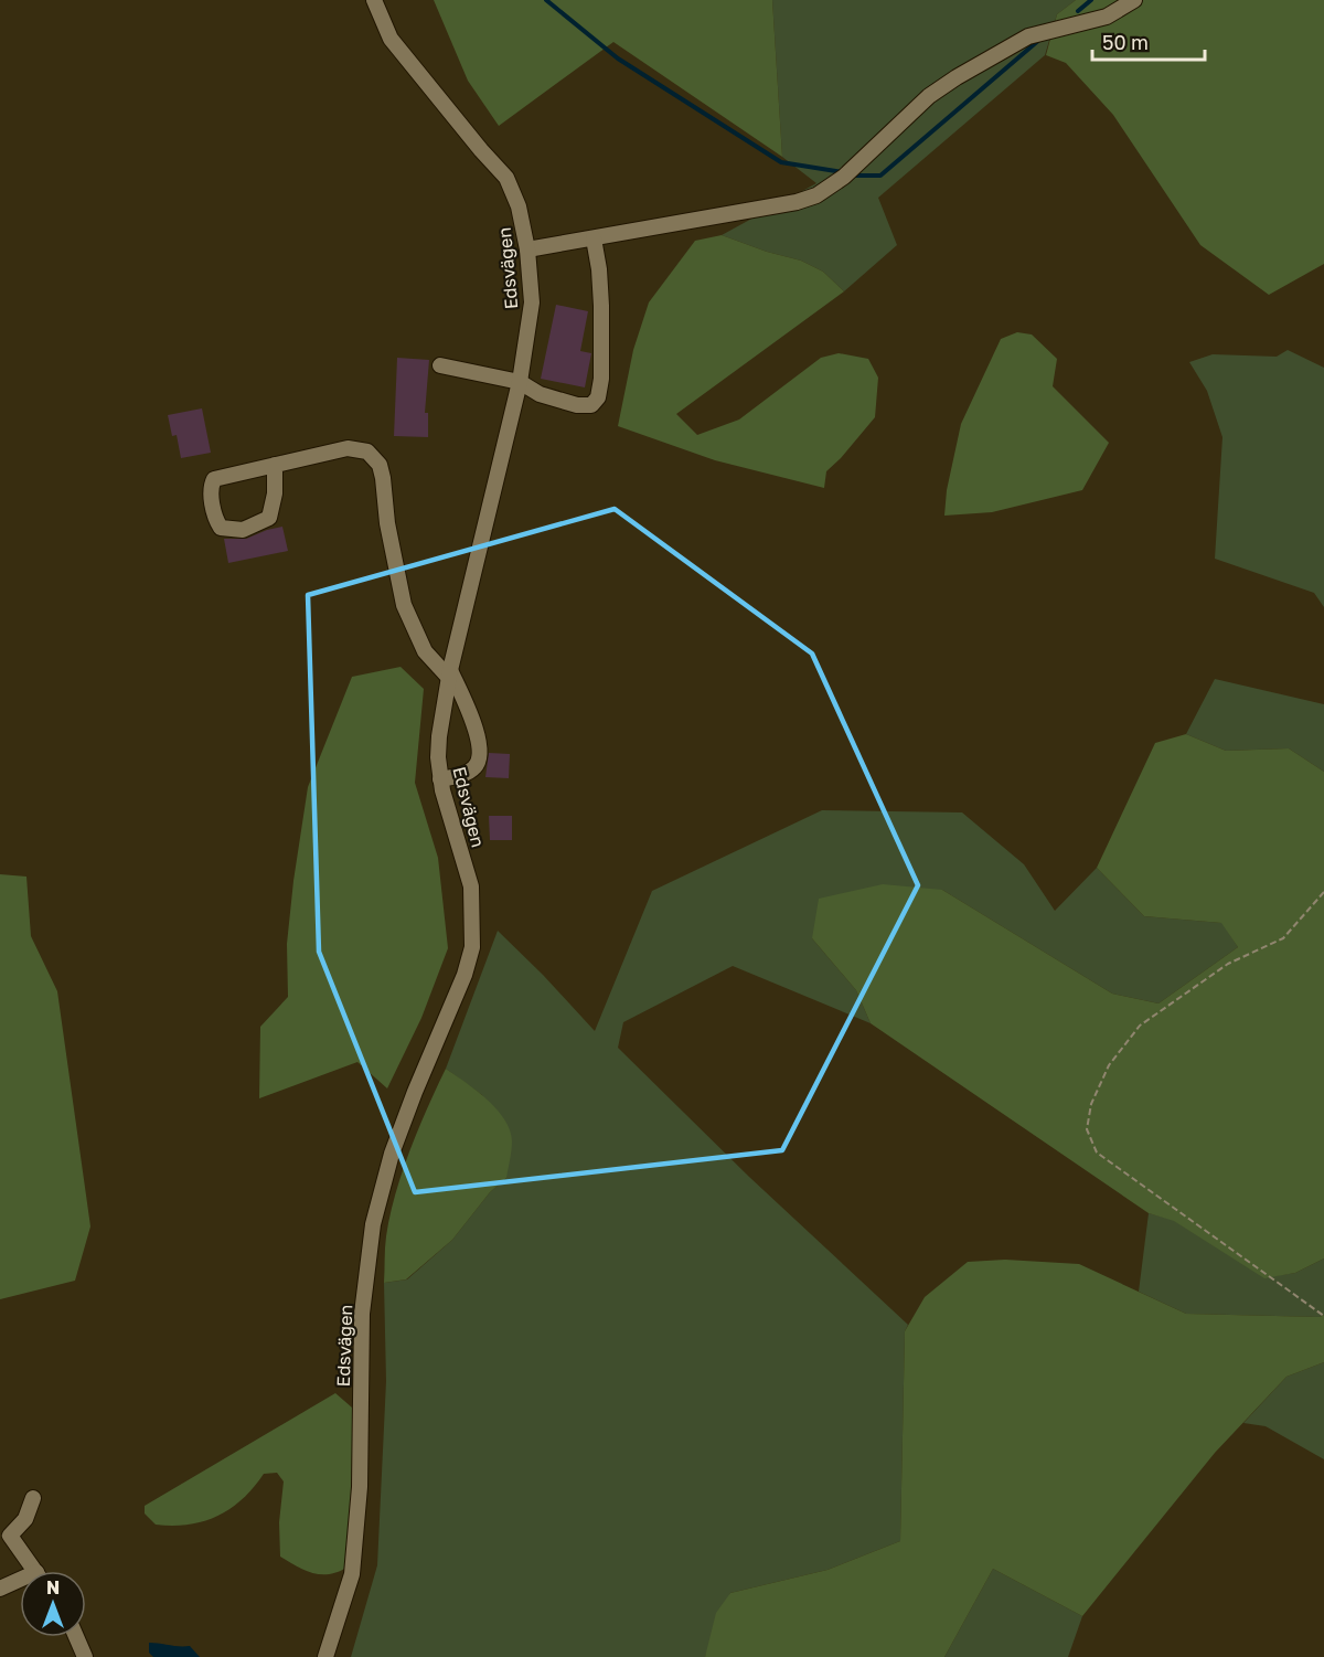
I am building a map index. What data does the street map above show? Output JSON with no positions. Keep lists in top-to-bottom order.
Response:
{
  "streets": {
    "street": ["Edsvägen"]
  },
  "scale_bar": "50 m",
  "north": "top"
}
